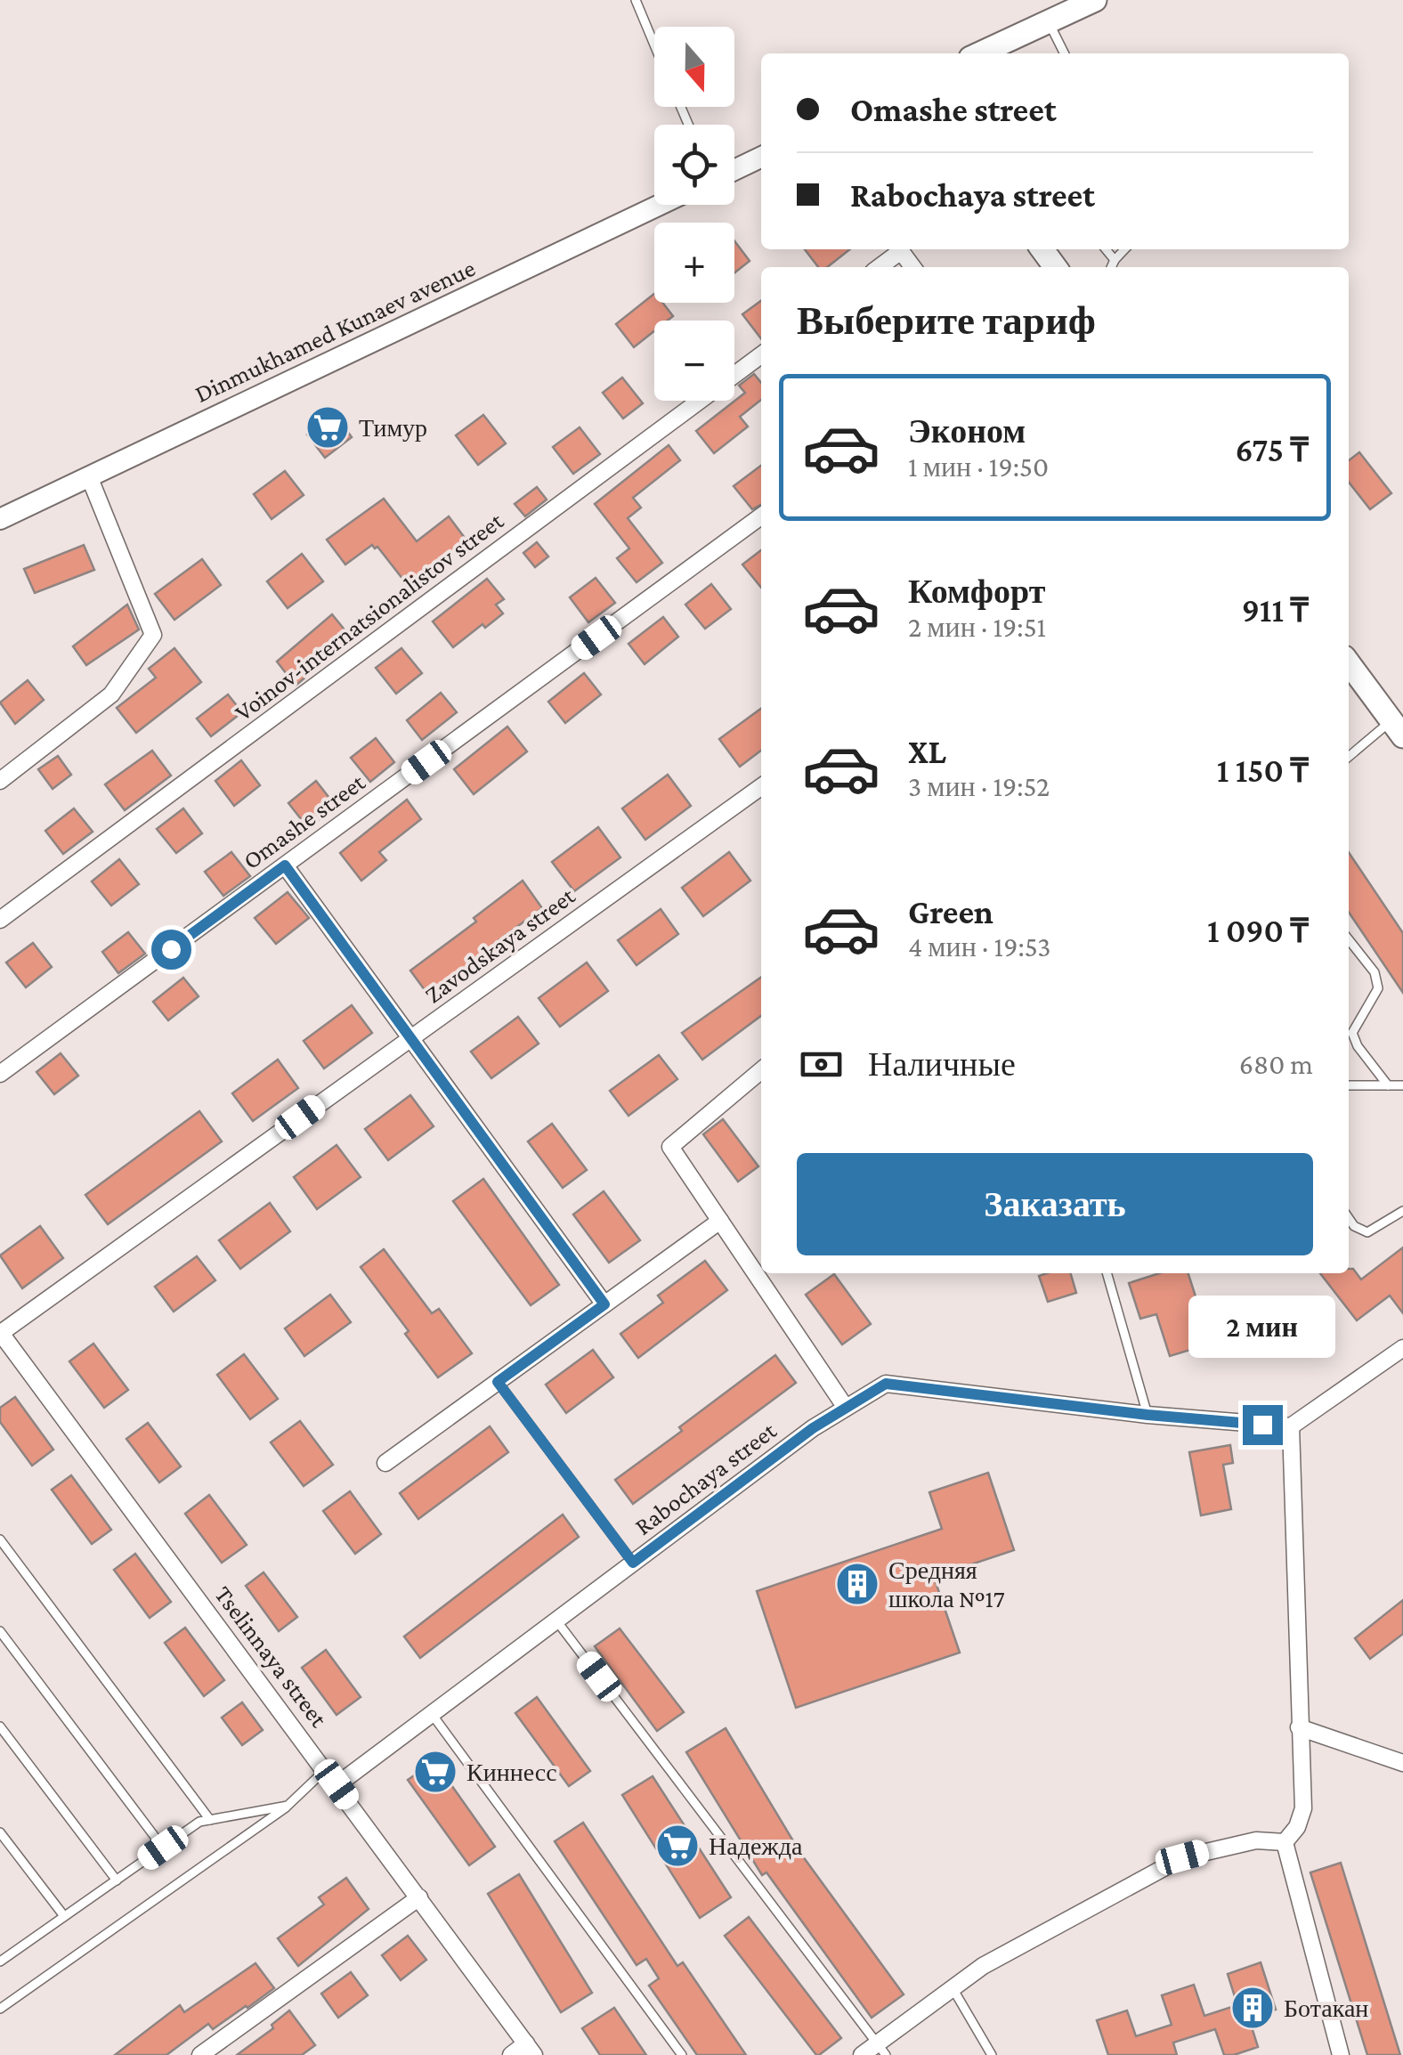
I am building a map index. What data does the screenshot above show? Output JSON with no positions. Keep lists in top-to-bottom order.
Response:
{
  "streets": {
    "street": [
      "Dinmukhamed Kunaev avenue",
      "Voinov-internatsionalistov street",
      "Omashe street",
      "Zavodskaya street",
      "Rabochaya street",
      "Tselinnaya street"
    ]
  },
  "crossings": [
    ["Zavodskaya street", "Tselinnaya street"],
    ["Rabochaya street", "Tselinnaya street"]
  ],
  "places": {
    "supermarket": ["Тимур", "Киннесс", "Надежда"],
    "building": ["Средняя школа №17", "Ботакан"]
  },
  "north": "bottom",
  "page": {
    "map_buttons": ["+", "−"],
    "banner": ["Omashe street", "Rabochaya street"],
    "heading": "Выберите тариф",
    "list": [
      {
        "name": "Эконом",
        "note": "1 мин · 19:50",
        "value": "675 ₸"
      },
      {
        "name": "Комфорт",
        "note": "2 мин · 19:51",
        "value": "911 ₸"
      },
      {
        "name": "XL",
        "note": "3 мин · 19:52",
        "value": "1 150 ₸"
      },
      {
        "name": "Green",
        "note": "4 мин · 19:53",
        "value": "1 090 ₸"
      }
    ],
    "pay": ["Наличные", "680 m"],
    "buttons": "Заказать",
    "bubble": "2 мин"
  }
}
